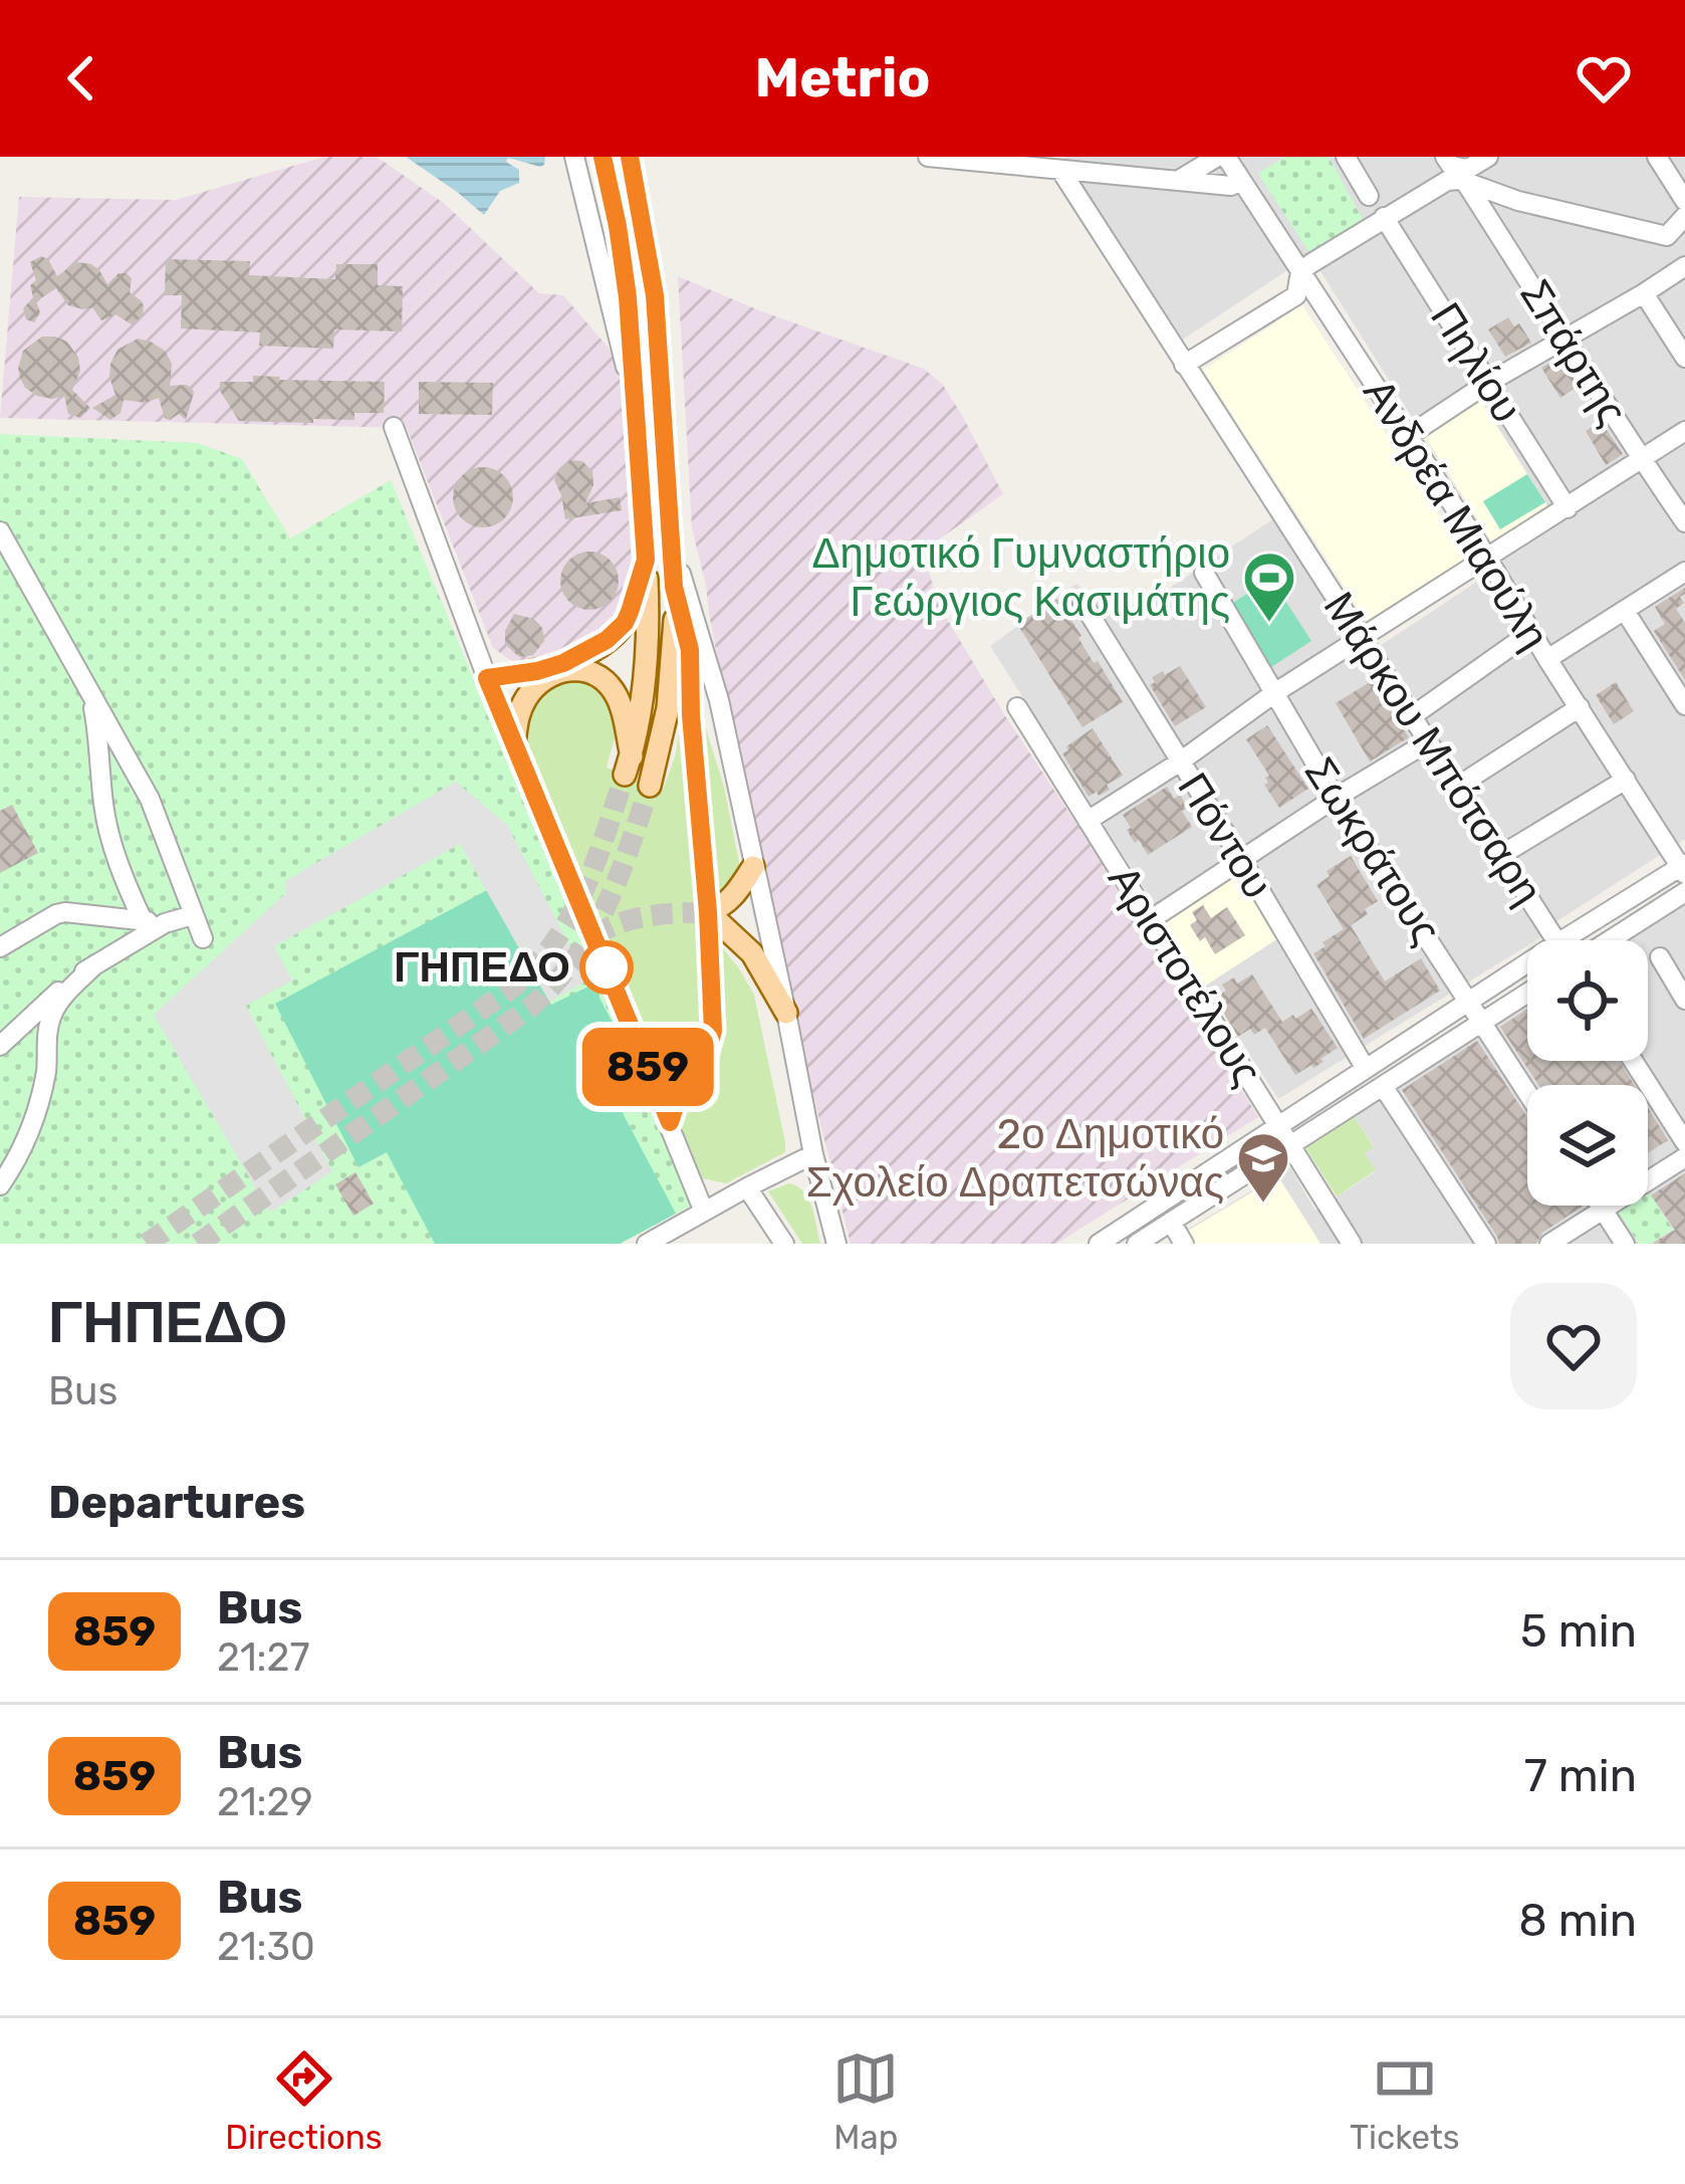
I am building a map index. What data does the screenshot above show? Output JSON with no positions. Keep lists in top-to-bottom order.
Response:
{
  "streets": {
    "street": [
      "Σπάρτης",
      "Πηλίου",
      "Ανδρέα Μιαούλη",
      "Μάρκου Μπότσαρη",
      "Πόντου",
      "Σωκράτους",
      "Αριστοτέλους"
    ]
  },
  "places": {
    "sports": ["Δημοτικό Γυμναστήριο Γεώργιος Κασιμάτης"],
    "other": ["ΓΗΠΕΔΟ"],
    "school or university": ["2ο Δημοτικό Σχολείο Δραπετσώνας"]
  },
  "lines": ["bus line 859"],
  "page": {
    "header": "Metrio",
    "on_map": "859",
    "heading": [
      ["ΓΗΠΕΔΟ", "Bus"],
      "Departures"
    ],
    "list": [
      {
        "mark": "859",
        "name": "Bus",
        "note": "21:27",
        "value": "5 min"
      },
      {
        "mark": "859",
        "name": "Bus",
        "note": "21:29",
        "value": "7 min"
      },
      {
        "mark": "859",
        "name": "Bus",
        "note": "21:30",
        "value": "8 min"
      }
    ],
    "tabs": ["Directions", "Map", "Tickets"]
  }
}
